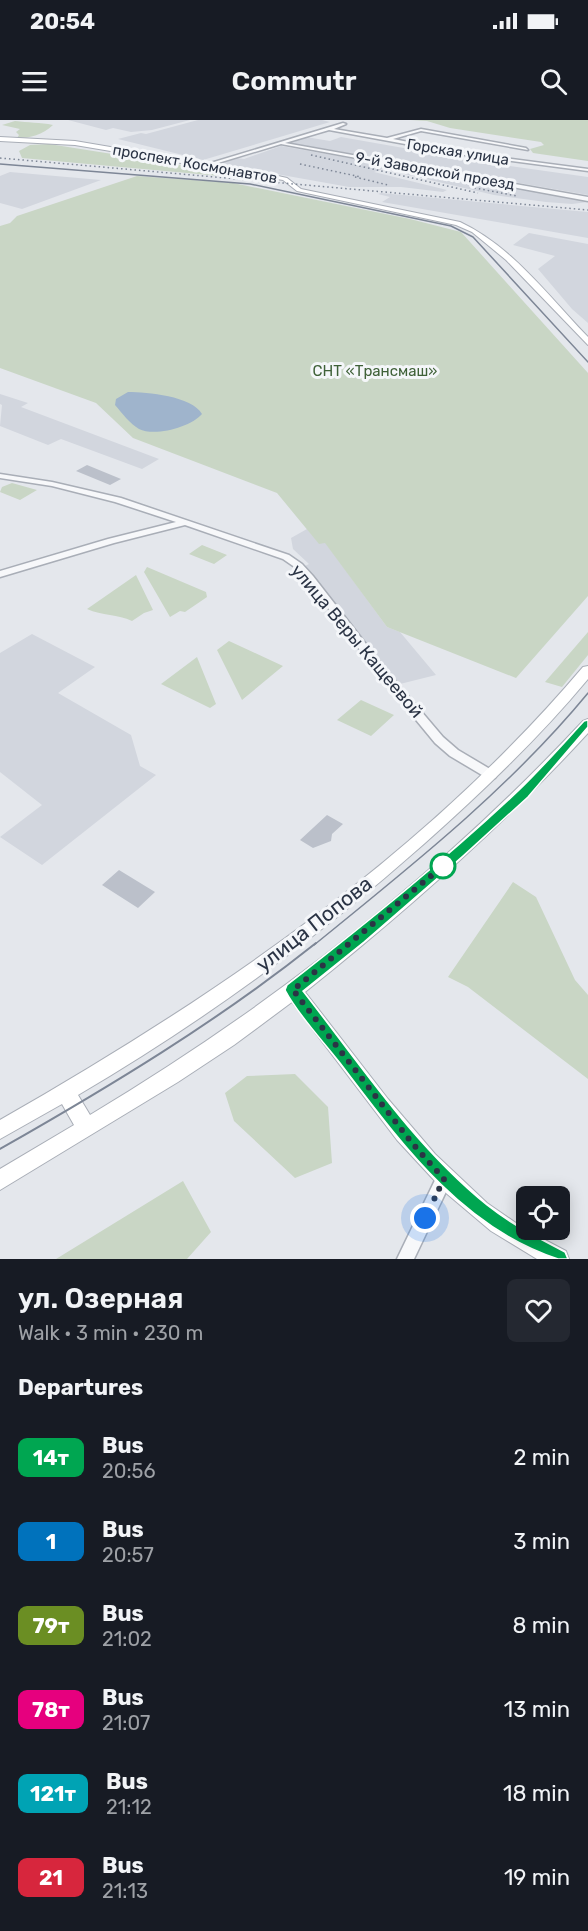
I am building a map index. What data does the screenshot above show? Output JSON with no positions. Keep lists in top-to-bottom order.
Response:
{
  "streets": {
    "main road": ["проспект Космонавтов", "улица Попова"],
    "street": ["Горская улица", "9-й Заводской проезд", "улица Веры Кащеевой"]
  },
  "crossings": [
    ["Горская улица", "проспект Космонавтов"],
    ["Горская улица", "9-й Заводской проезд"],
    ["улица Веры Кащеевой", "улица Попова"]
  ],
  "parks": ["СНТ «Трансмаш»"],
  "lines": ["bus line 14т"],
  "page": {
    "status": "20:54",
    "header": "Commutr",
    "heading": [
      ["ул. Озерная", "Walk · 3 min · 230 m"],
      "Departures"
    ],
    "list": [
      {
        "mark": "14т",
        "name": "Bus",
        "note": "20:56",
        "value": "2 min"
      },
      {
        "mark": "1",
        "name": "Bus",
        "note": "20:57",
        "value": "3 min"
      },
      {
        "mark": "79т",
        "name": "Bus",
        "note": "21:02",
        "value": "8 min"
      },
      {
        "mark": "78т",
        "name": "Bus",
        "note": "21:07",
        "value": "13 min"
      },
      {
        "mark": "121т",
        "name": "Bus",
        "note": "21:12",
        "value": "18 min"
      },
      {
        "mark": "21",
        "name": "Bus",
        "note": "21:13",
        "value": "19 min"
      }
    ]
  }
}
